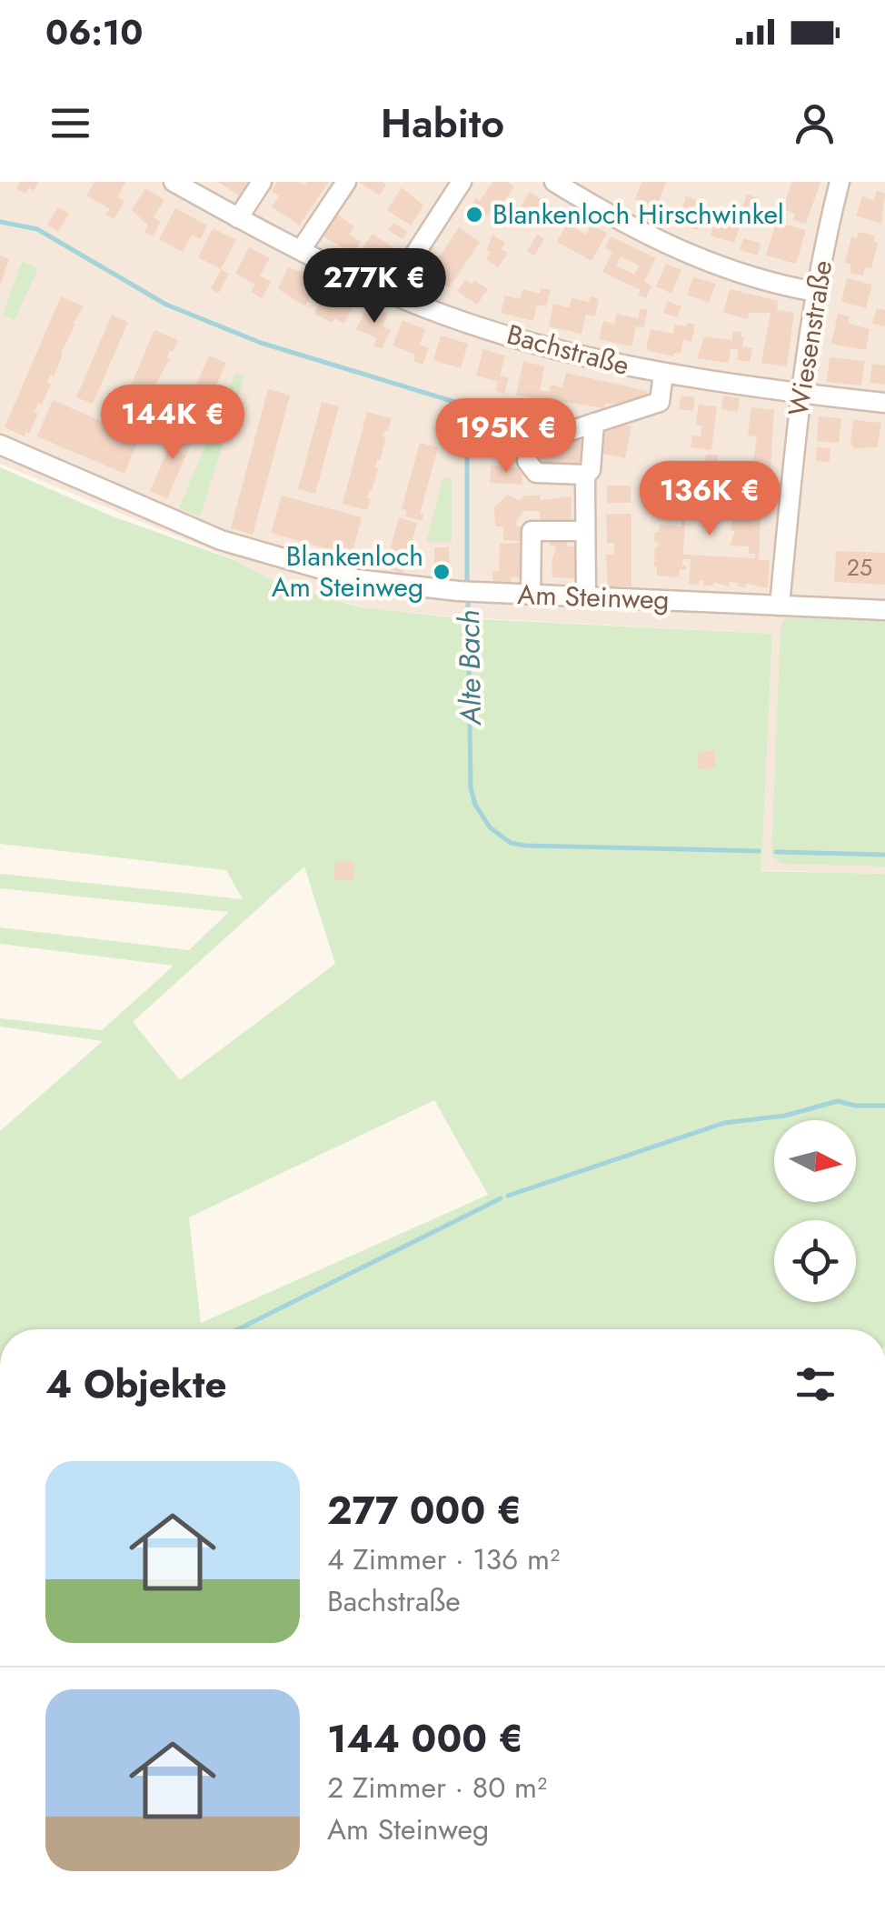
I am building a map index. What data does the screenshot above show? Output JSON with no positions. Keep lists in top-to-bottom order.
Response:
{
  "streets": {
    "street": ["Wiesenstraße", "Bachstraße", "Am Steinweg"]
  },
  "crossings": [
    ["Wiesenstraße", "Bachstraße"],
    ["Wiesenstraße", "Am Steinweg"]
  ],
  "water": ["Alte Bach"],
  "places": ["Blankenloch Hirschwinkel", "Blankenloch Am Steinweg"],
  "house_numbers": ["25"],
  "north": "right",
  "page": {
    "status": "06:10",
    "header": "Habito",
    "price": [
      "277K €",
      "144K €",
      "195K €",
      "136K €"
    ],
    "heading": "4 Objekte",
    "list": [
      {
        "name": "277 000 €",
        "note": "4 Zimmer · 136 m² · Bachstraße"
      },
      {
        "name": "144 000 €",
        "note": "2 Zimmer · 80 m² · Am Steinweg"
      }
    ]
  }
}
